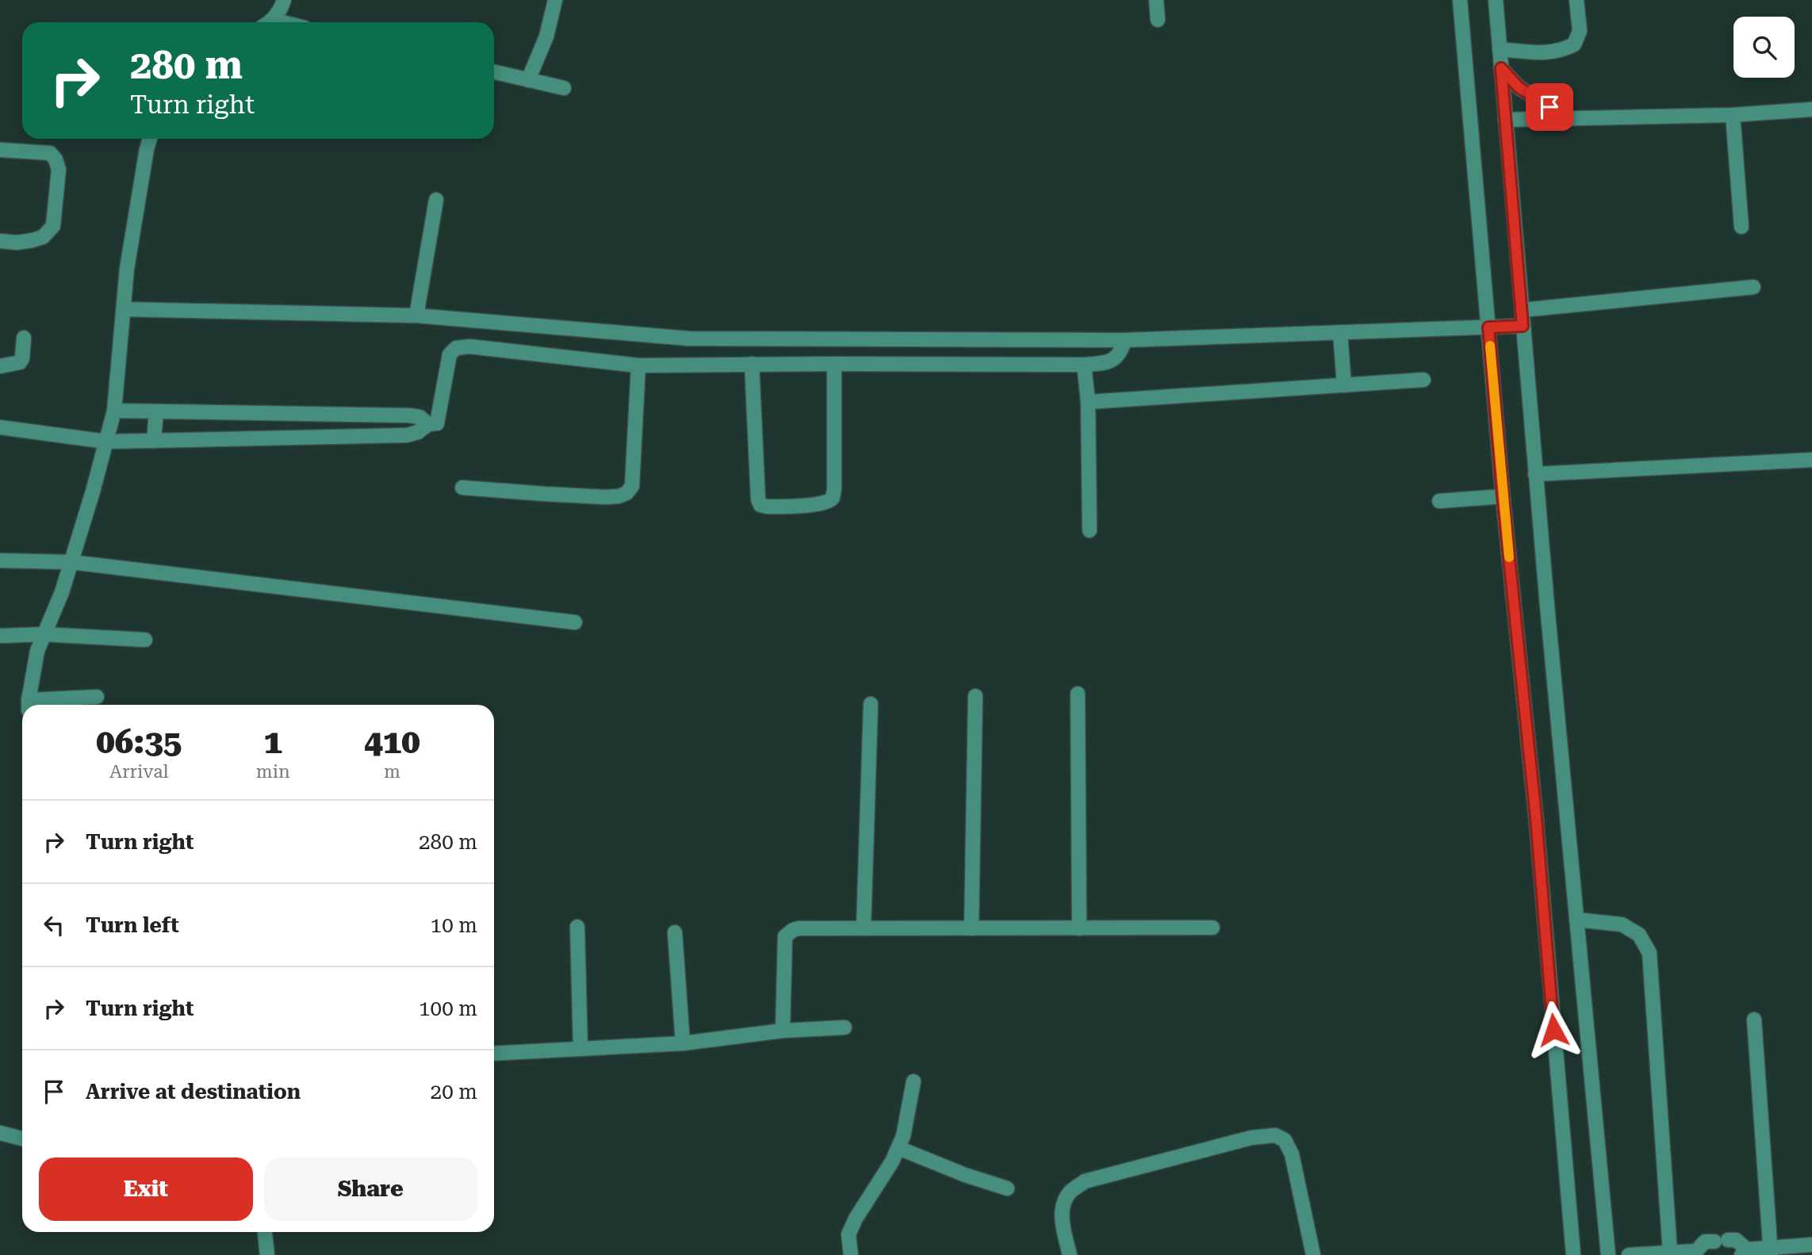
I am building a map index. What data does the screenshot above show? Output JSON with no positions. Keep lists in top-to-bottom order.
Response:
{
  "page": {
    "turn": ["280 m", "Turn right"],
    "eta": [
      "06:35",
      "Arrival",
      "1",
      "min",
      "410",
      "m"
    ],
    "list": [
      {
        "name": "Turn right",
        "value": "280 m"
      },
      {
        "name": "Turn left",
        "value": "10 m"
      },
      {
        "name": "Turn right",
        "value": "100 m"
      },
      {
        "name": "Arrive at destination",
        "value": "20 m"
      }
    ],
    "buttons": ["Exit", "Share"]
  }
}
